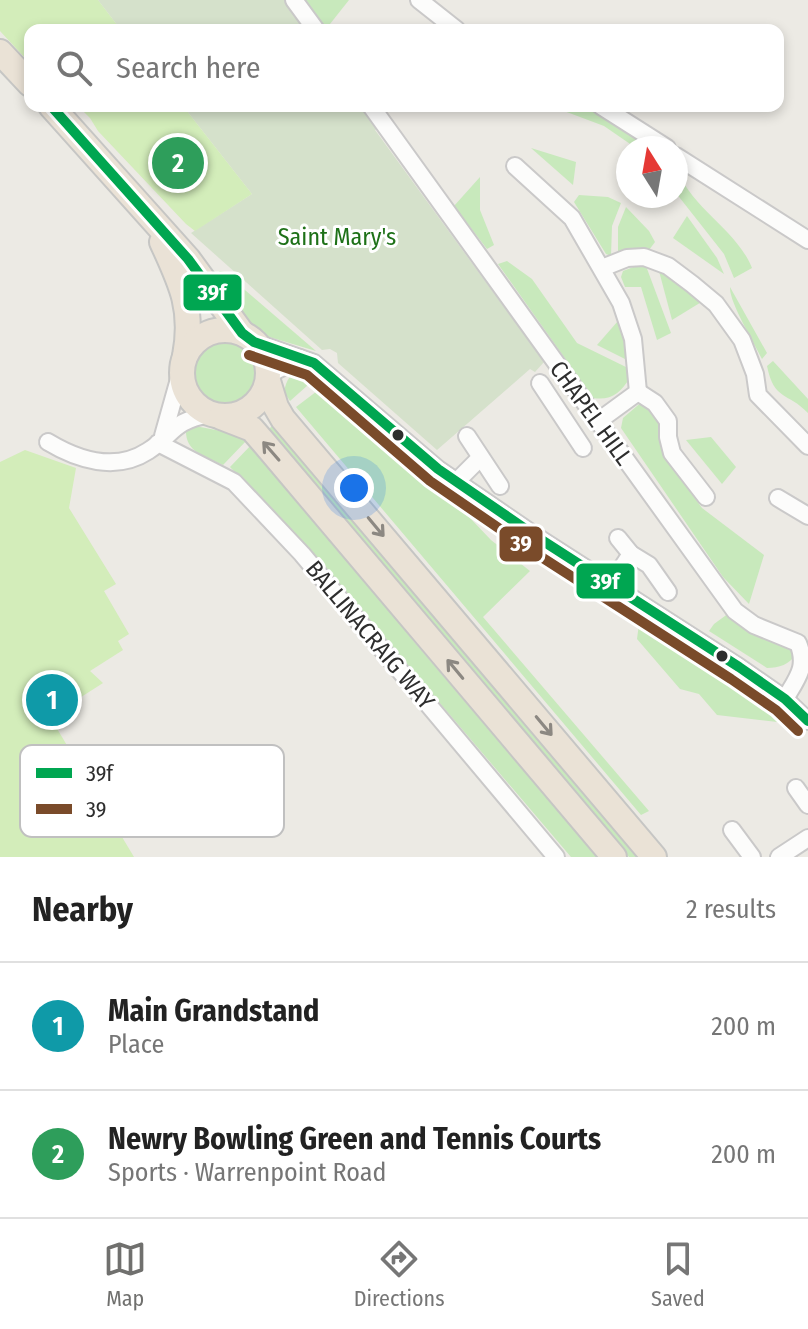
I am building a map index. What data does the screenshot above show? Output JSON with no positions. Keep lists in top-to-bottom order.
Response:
{
  "streets": {
    "street": ["CHAPEL HILL", "BALLINACRAIG WAY"]
  },
  "parks": ["Saint Mary's"],
  "lines": ["transit line 39f", "transit line 39"],
  "legend": ["39f", "39"],
  "north": "top",
  "page": {
    "search": "Search here",
    "pins": ["2", "1"],
    "heading": ["Nearby", "2 results"],
    "list": [
      {
        "mark": "1",
        "name": "Main Grandstand",
        "note": "Place",
        "value": "200 m"
      },
      {
        "mark": "2",
        "name": "Newry Bowling Green and Tennis Courts",
        "note": "Sports · Warrenpoint Road",
        "value": "200 m"
      }
    ],
    "nav": ["Map", "Directions", "Saved"]
  }
}
